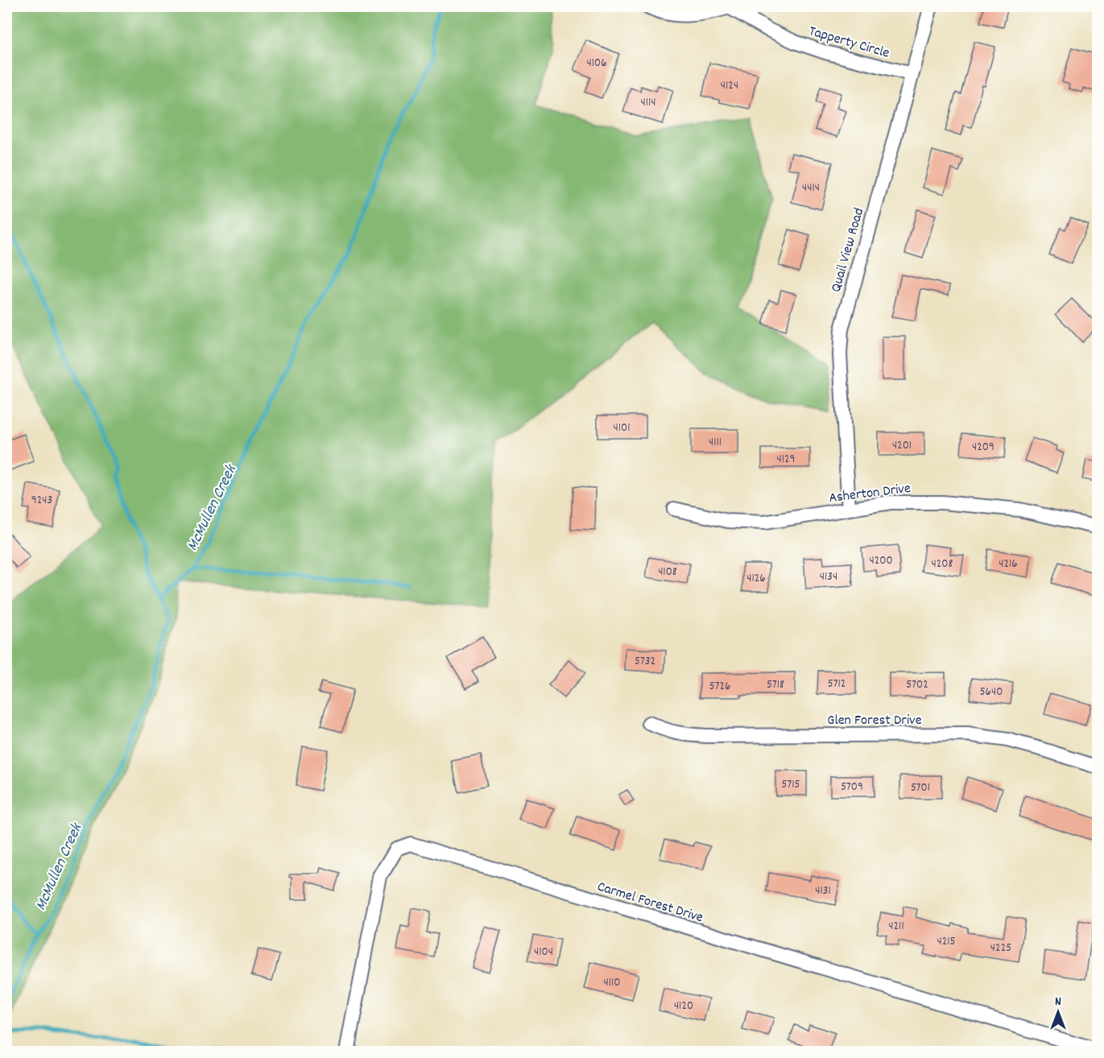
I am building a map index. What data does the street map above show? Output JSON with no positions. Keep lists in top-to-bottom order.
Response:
{
  "streets": {
    "street": [
      "Tapperty Circle",
      "Quail View Road",
      "Asherton Drive",
      "Glen Forest Drive",
      "Carmel Forest Drive"
    ]
  },
  "crossings": [
    ["Tapperty Circle", "Quail View Road"],
    ["Quail View Road", "Asherton Drive"]
  ],
  "water": ["McMullen Creek"],
  "house_numbers": [
    "4106",
    "4124",
    "4114",
    "4414",
    "4101",
    "4111",
    "4201",
    "4209",
    "4129",
    "9243",
    "4200",
    "4208",
    "4216",
    "4108",
    "4134",
    "4126",
    "5732",
    "5712",
    "5718",
    "5702",
    "5726",
    "5640",
    "5715",
    "5709",
    "5701",
    "4131",
    "4211",
    "4215",
    "4225",
    "4104",
    "4110",
    "4120"
  ],
  "north": "top"
}
